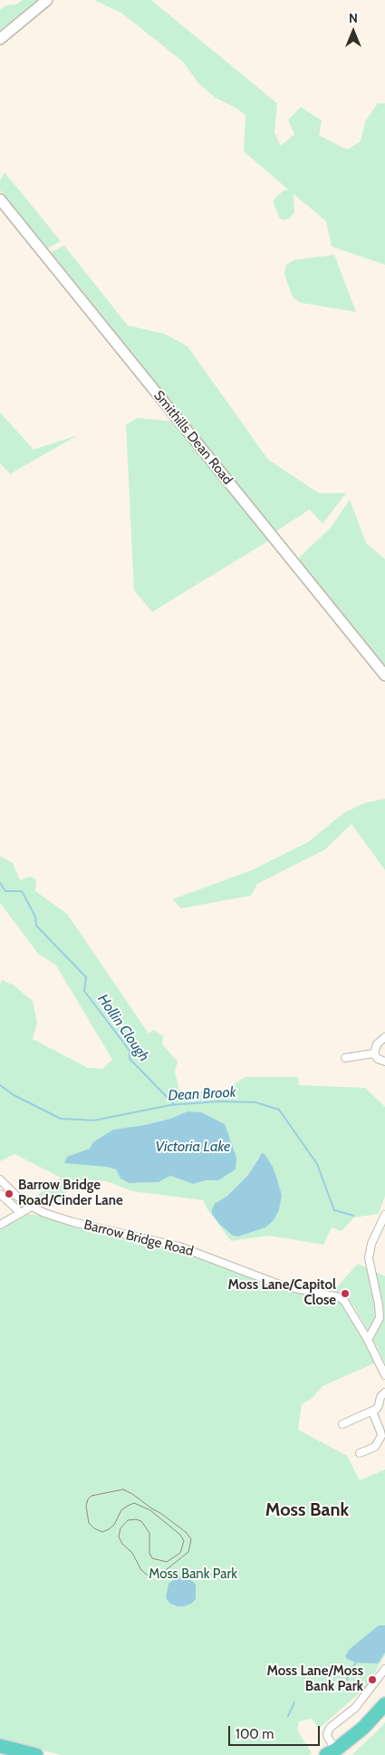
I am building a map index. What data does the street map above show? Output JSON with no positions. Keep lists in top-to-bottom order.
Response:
{
  "streets": {
    "street": ["Smithills Dean Road", "Barrow Bridge Road"]
  },
  "districts": ["Moss Bank"],
  "water": ["Hollin Clough", "Dean Brook", "Victoria Lake"],
  "parks": ["Moss Bank Park"],
  "places": ["Barrow Bridge Road/Cinder Lane", "Moss Lane/Capitol Close", "Moss Lane/Moss Bank Park"],
  "scale_bar": "100 m",
  "north": "top"
}
